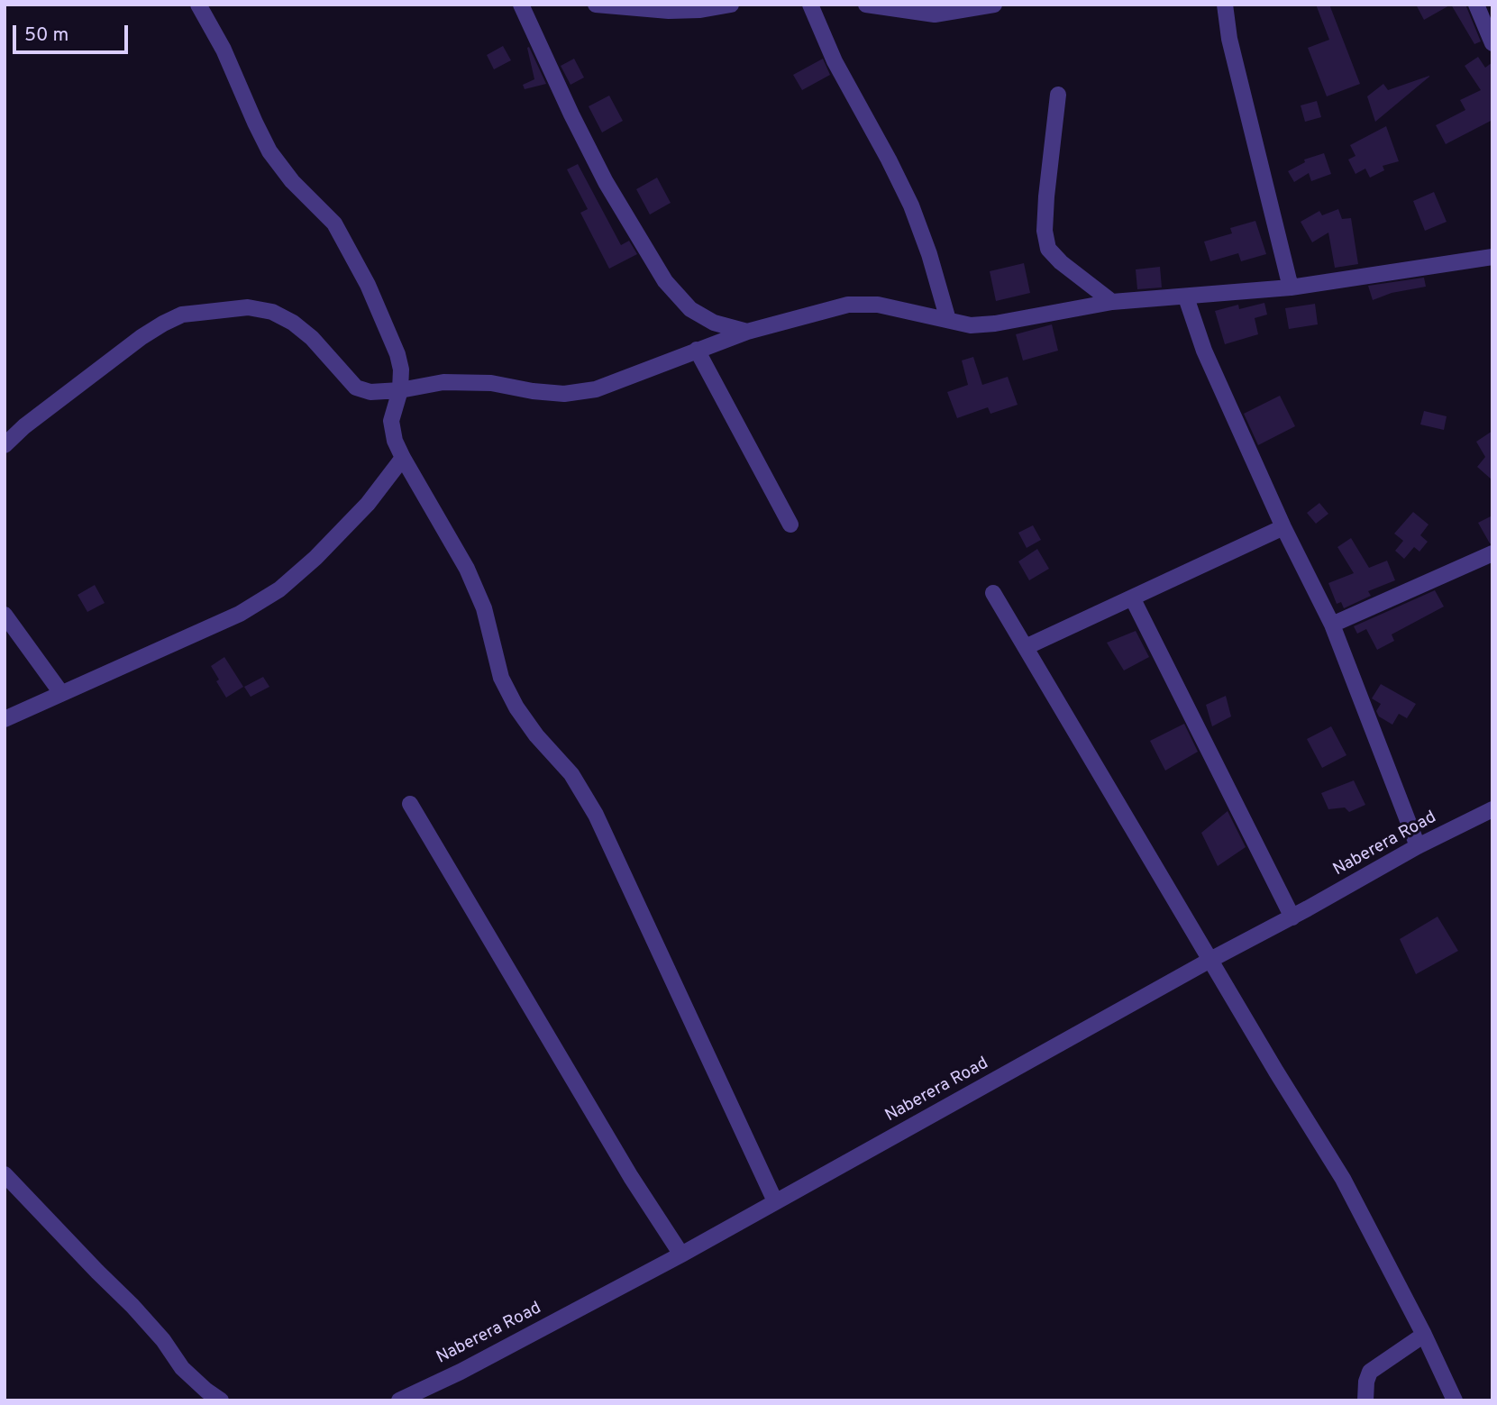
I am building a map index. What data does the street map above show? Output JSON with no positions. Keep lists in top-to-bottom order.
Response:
{
  "streets": {
    "street": ["Naberera Road"]
  },
  "scale_bar": "50 m"
}
